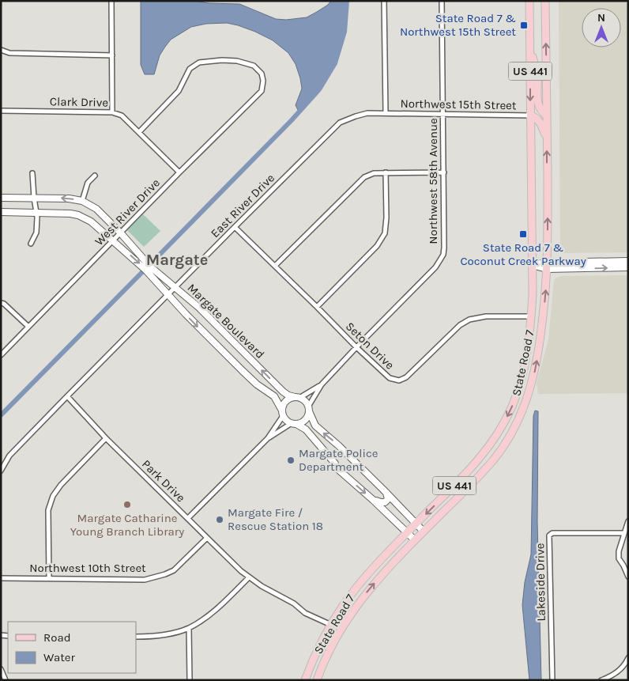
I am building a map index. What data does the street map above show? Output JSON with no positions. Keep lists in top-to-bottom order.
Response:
{
  "streets": {
    "main road": ["US 441", "State Road 7"],
    "street": [
      "Clark Drive",
      "Northwest 15th Street",
      "Northwest 58th Avenue",
      "East River Drive",
      "West River Drive",
      "Margate Boulevard",
      "Seton Drive",
      "Park Drive",
      "Northwest 10th Street",
      "Lakeside Drive"
    ]
  },
  "crossings": [
    ["Clark Drive", "West River Drive"],
    ["Northwest 15th Street", "Northwest 58th Avenue"],
    ["Northwest 15th Street", "East River Drive"],
    ["Northwest 15th Street", "State Road 7"],
    ["Northwest 58th Avenue", "Margate Boulevard"],
    ["Northwest 58th Avenue", "Seton Drive"],
    ["East River Drive", "Margate Boulevard"],
    ["East River Drive", "Seton Drive"],
    ["East River Drive", "Park Drive"],
    ["West River Drive", "Margate Boulevard"],
    ["Seton Drive", "State Road 7"],
    ["State Road 7", "Park Drive"],
    ["Park Drive", "Northwest 10th Street"]
  ],
  "districts": ["Margate"],
  "places": {
    "transit": ["State Road 7 & Northwest 15th Street", "State Road 7 & Coconut Creek Parkway"],
    "other": ["Margate Police Department", "Margate Catharine Young Branch Library", "Margate Fire / Rescue Station 18"]
  },
  "legend": ["Road", "Water"],
  "north": "top"
}
